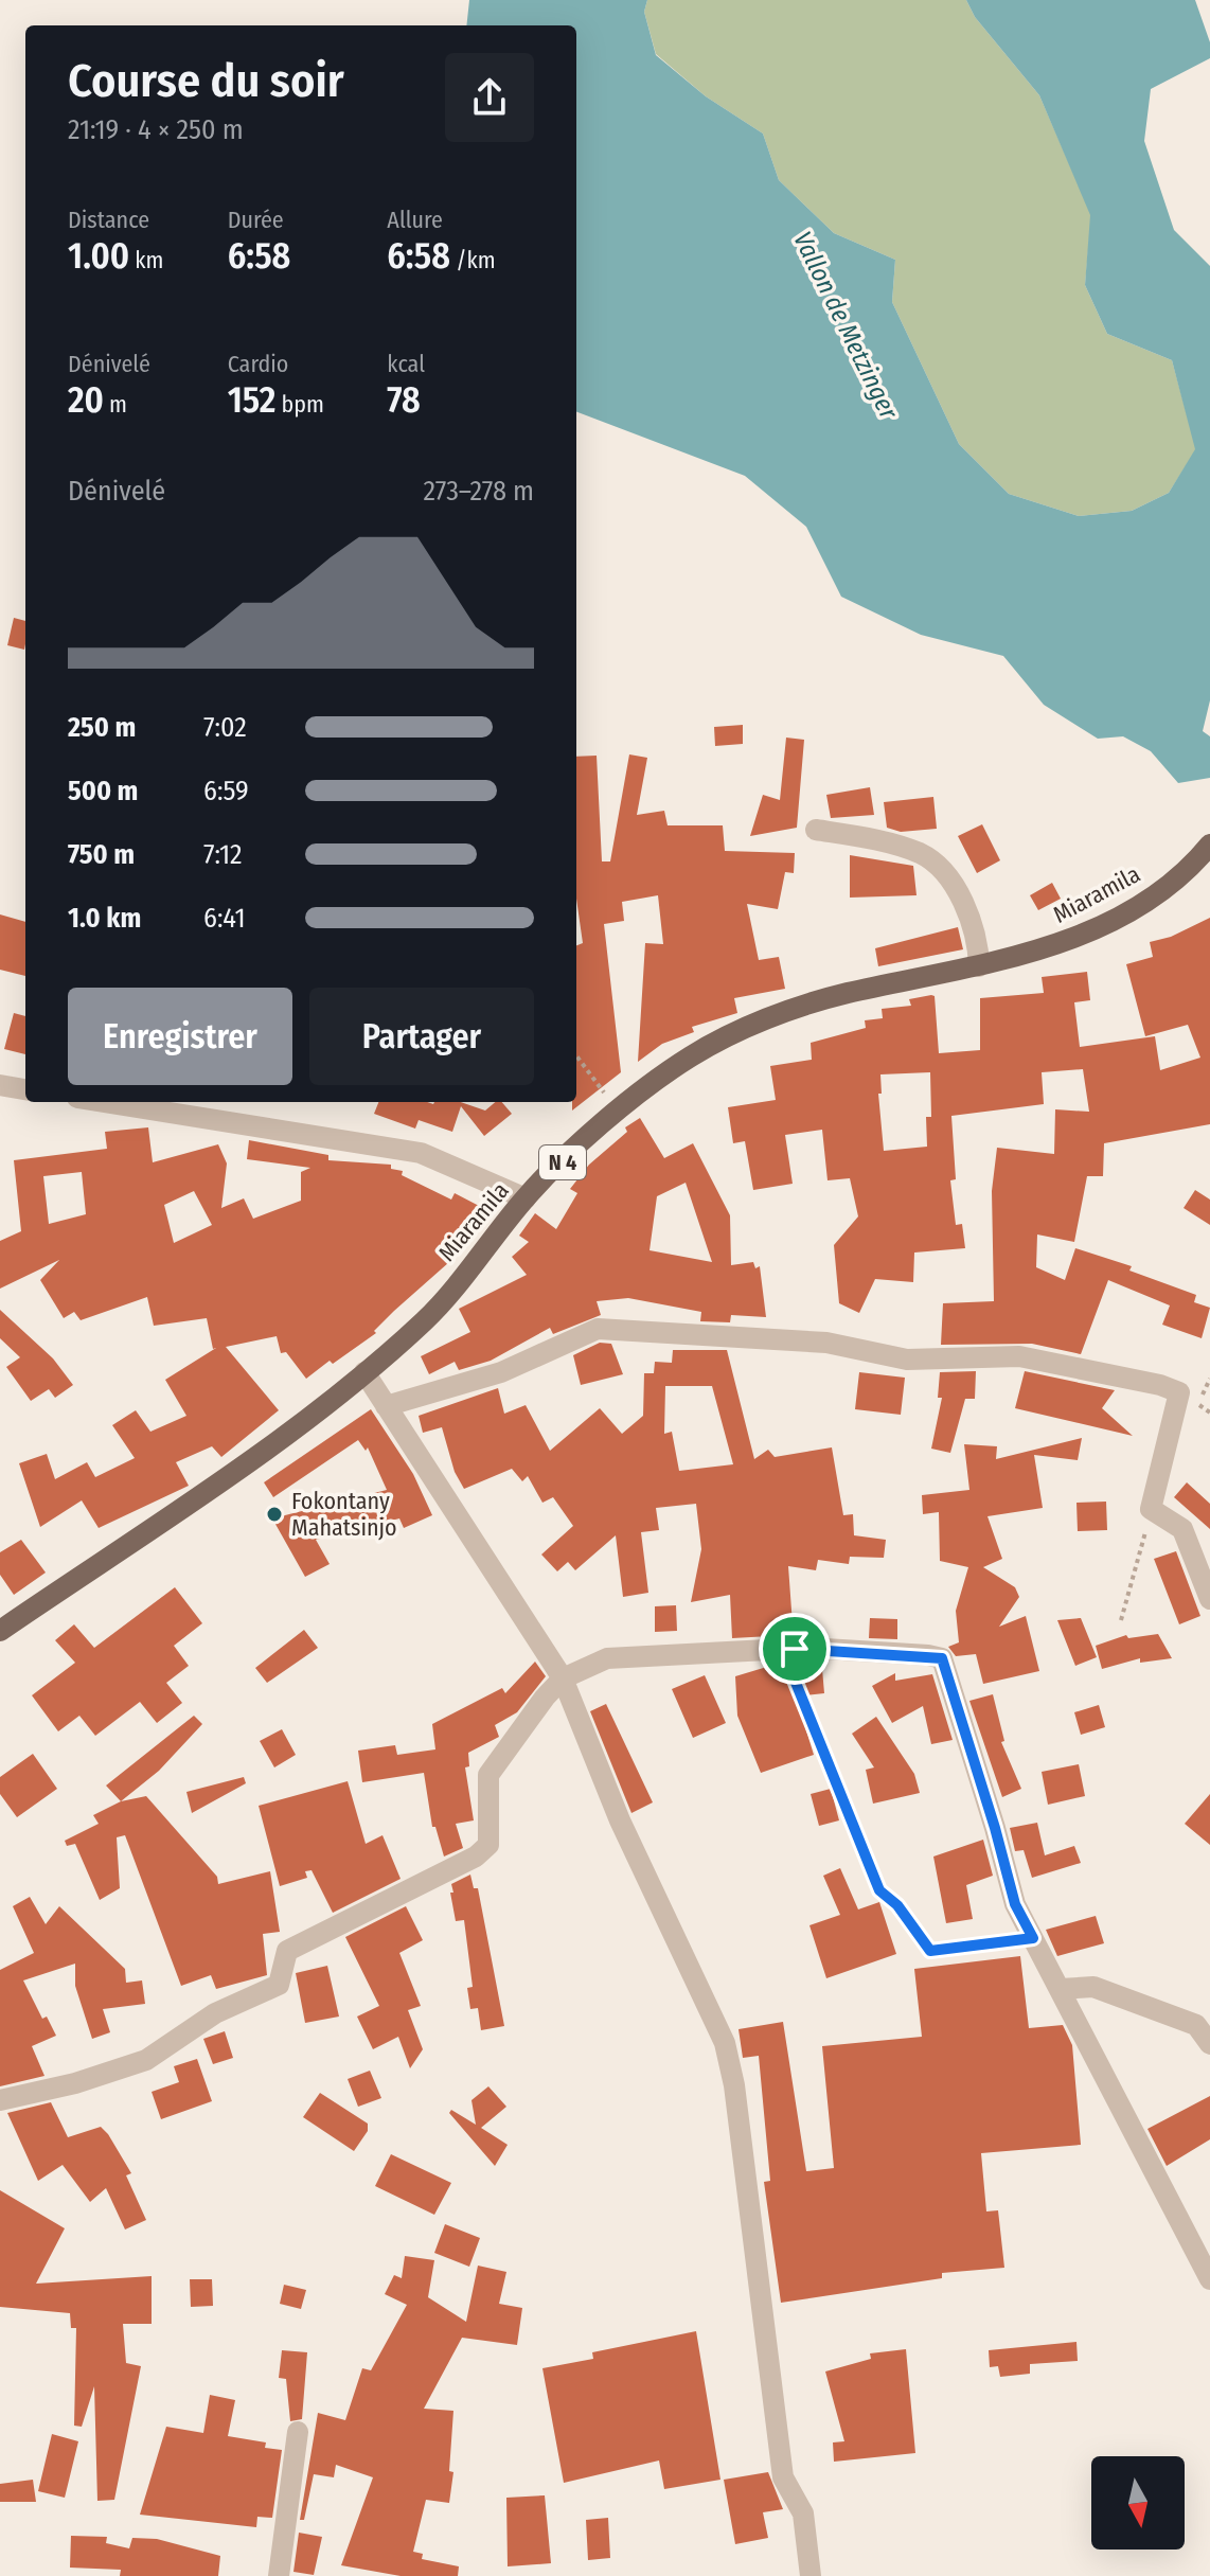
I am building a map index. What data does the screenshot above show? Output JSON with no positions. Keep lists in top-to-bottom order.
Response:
{
  "streets": {
    "main road": ["Miaramila", "N 4"]
  },
  "water": ["Vallon de Metzinger"],
  "places": ["Fokontany Mahatsinjo"],
  "north": "bottom",
  "page": {
    "heading": ["Course du soir", "21:19 · 4 × 250 m"],
    "stats": [
      ["Distance", "1.00 km"],
      ["Durée", "6:58"],
      ["Allure", "6:58 /km"],
      ["Dénivelé", "20 m"],
      ["Cardio", "152 bpm"],
      ["kcal", "78"]
    ],
    "chart": ["Dénivelé", "273–278 m"],
    "list": [
      {
        "name": "250 m",
        "note": "7:02"
      },
      {
        "name": "500 m",
        "note": "6:59"
      },
      {
        "name": "750 m",
        "note": "7:12"
      },
      {
        "name": "1.0 km",
        "note": "6:41"
      }
    ],
    "buttons": ["Enregistrer", "Partager"]
  }
}
